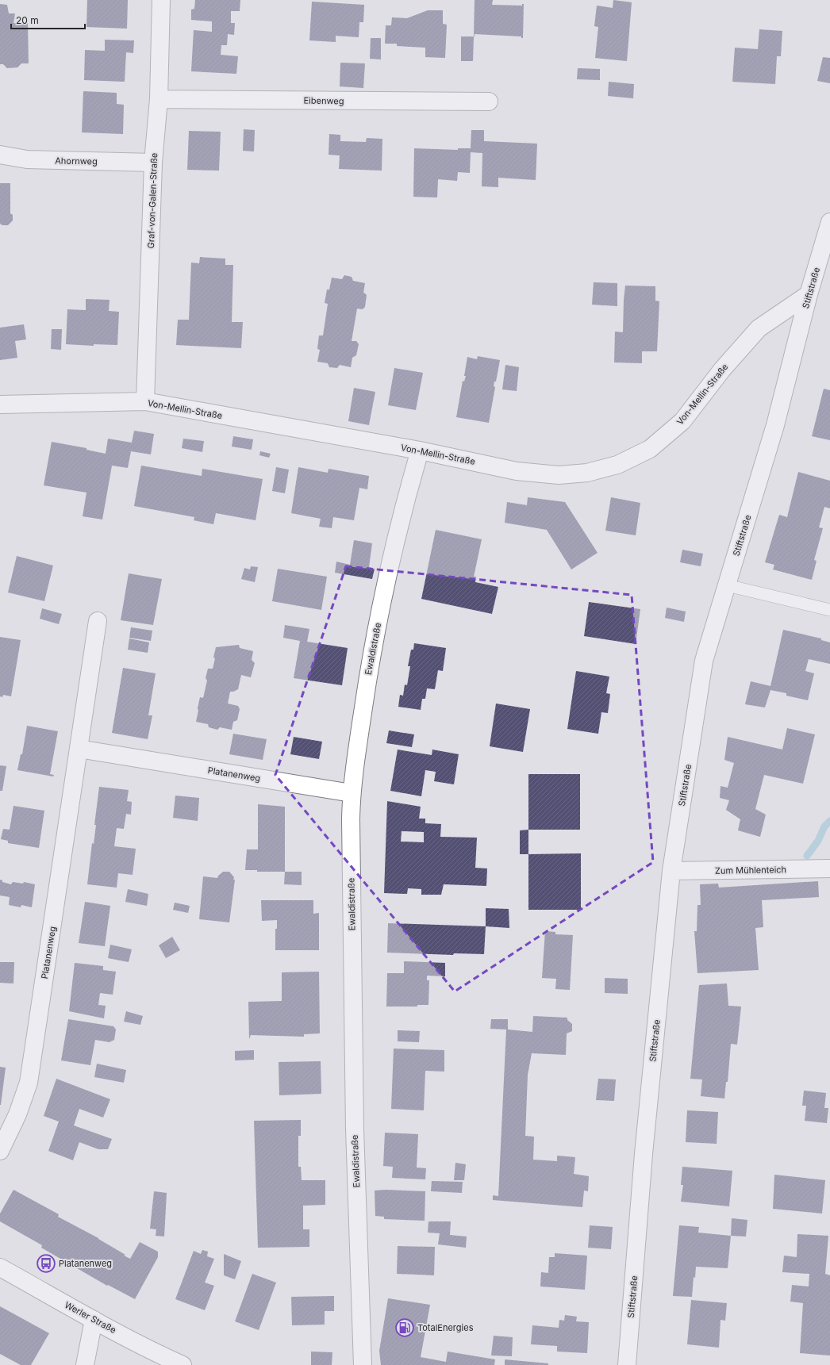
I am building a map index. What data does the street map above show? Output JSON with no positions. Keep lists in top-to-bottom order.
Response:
{
  "streets": {
    "street": [
      "Eibenweg",
      "Ahornweg",
      "Graf-von-Galen-Straße",
      "Stiftstraße",
      "Von-Mellin-Straße",
      "Ewaldistraße",
      "Platanenweg",
      "Zum Mühlenteich",
      "Werler Straße"
    ]
  },
  "crossings": [
    ["Eibenweg", "Graf-von-Galen-Straße"],
    ["Ahornweg", "Graf-von-Galen-Straße"],
    ["Graf-von-Galen-Straße", "Von-Mellin-Straße"],
    ["Stiftstraße", "Von-Mellin-Straße"],
    ["Stiftstraße", "Zum Mühlenteich"],
    ["Von-Mellin-Straße", "Ewaldistraße"],
    ["Ewaldistraße", "Platanenweg"]
  ],
  "places": {
    "bus stop": ["Platanenweg"],
    "fuel station": ["TotalEnergies"]
  },
  "scale_bar": "20 m"
}
